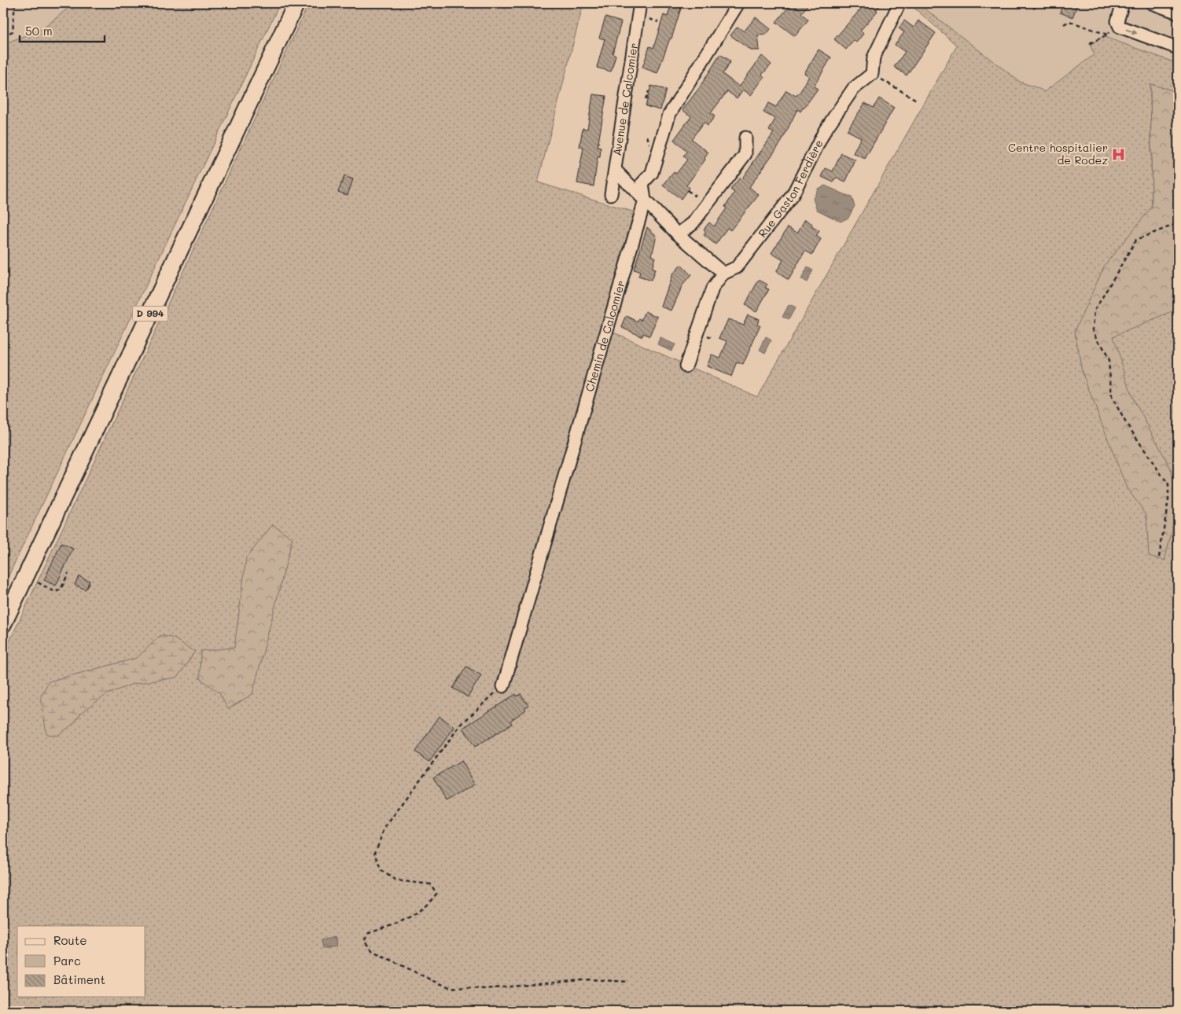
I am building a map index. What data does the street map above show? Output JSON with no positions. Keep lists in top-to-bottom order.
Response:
{
  "streets": {
    "main road": ["D 994"],
    "street": ["Avenue de Calcomier", "Rue Gaston Ferdière", "Chemin de Calcomier"]
  },
  "places": {
    "hospital": ["Centre hospitalier de Rodez"]
  },
  "legend": ["Route", "Parc", "Bâtiment"],
  "scale_bar": "50 m"
}
